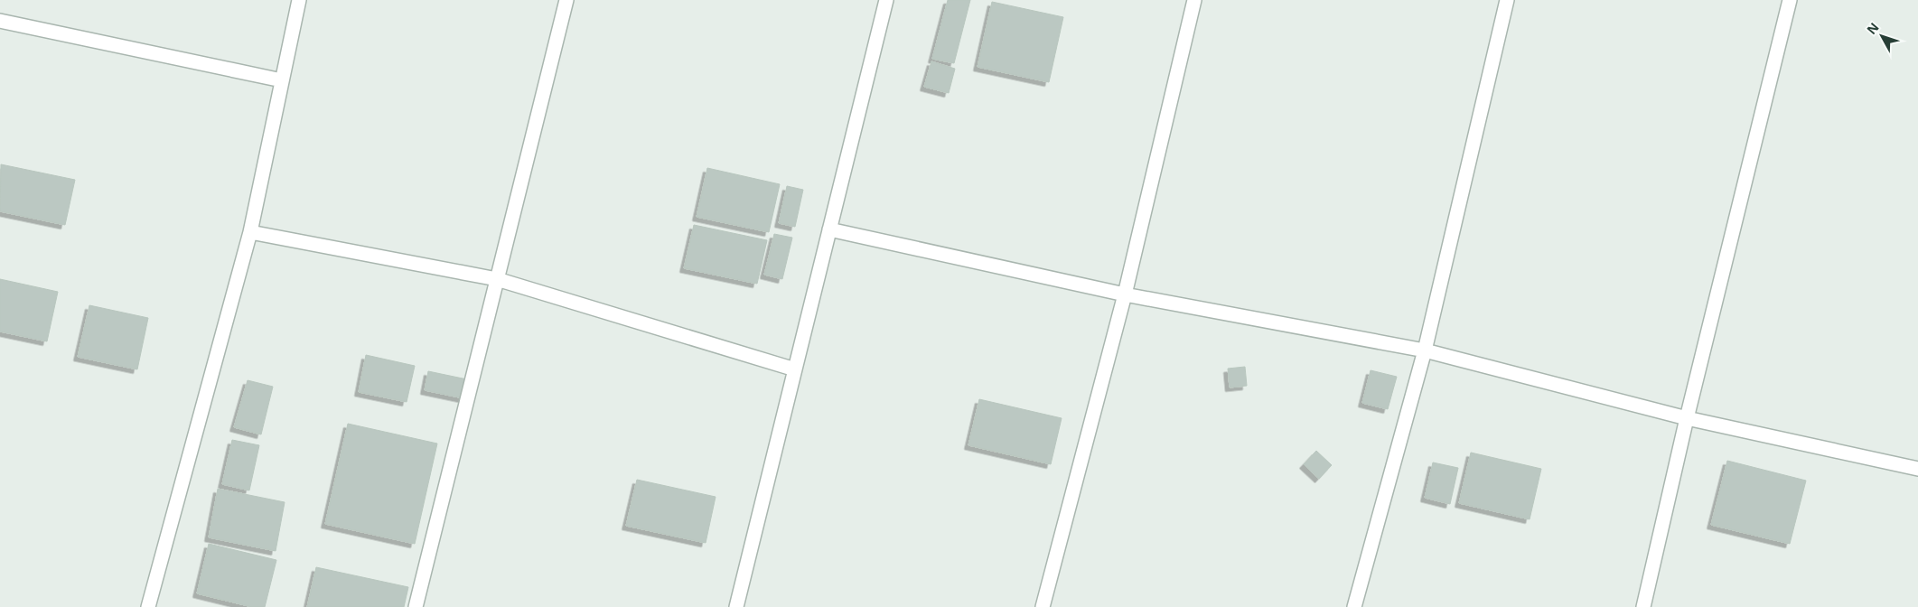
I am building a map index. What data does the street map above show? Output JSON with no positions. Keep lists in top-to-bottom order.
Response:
{
  "north": "top left"
}
